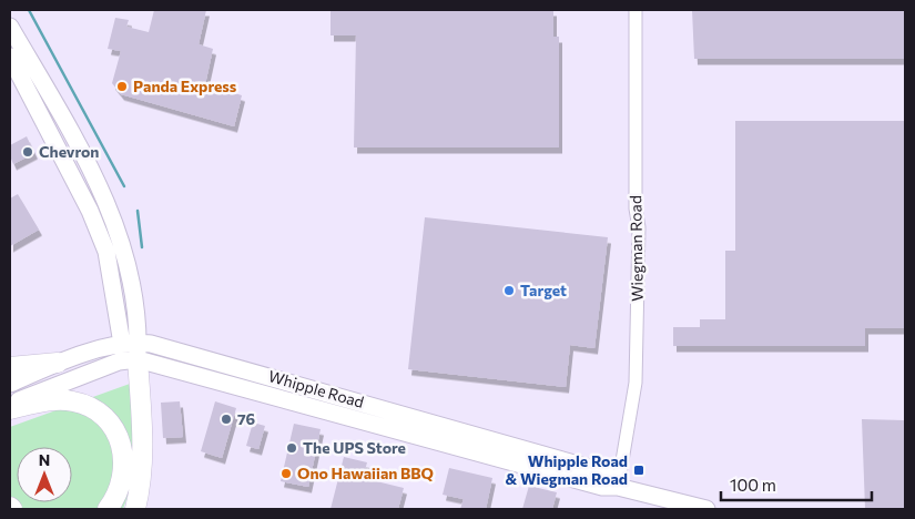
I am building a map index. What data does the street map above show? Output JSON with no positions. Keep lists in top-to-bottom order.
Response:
{
  "streets": {
    "main road": ["Whipple Road"],
    "street": ["Wiegman Road"]
  },
  "crossings": [
    ["Wiegman Road", "Whipple Road"]
  ],
  "places": {
    "other": [
      "Panda Express",
      "Chevron",
      "Target",
      "76",
      "The UPS Store",
      "Ono Hawaiian BBQ"
    ],
    "transit": ["Whipple Road & Wiegman Road"]
  },
  "scale_bar": "100 m",
  "north": "top"
}
